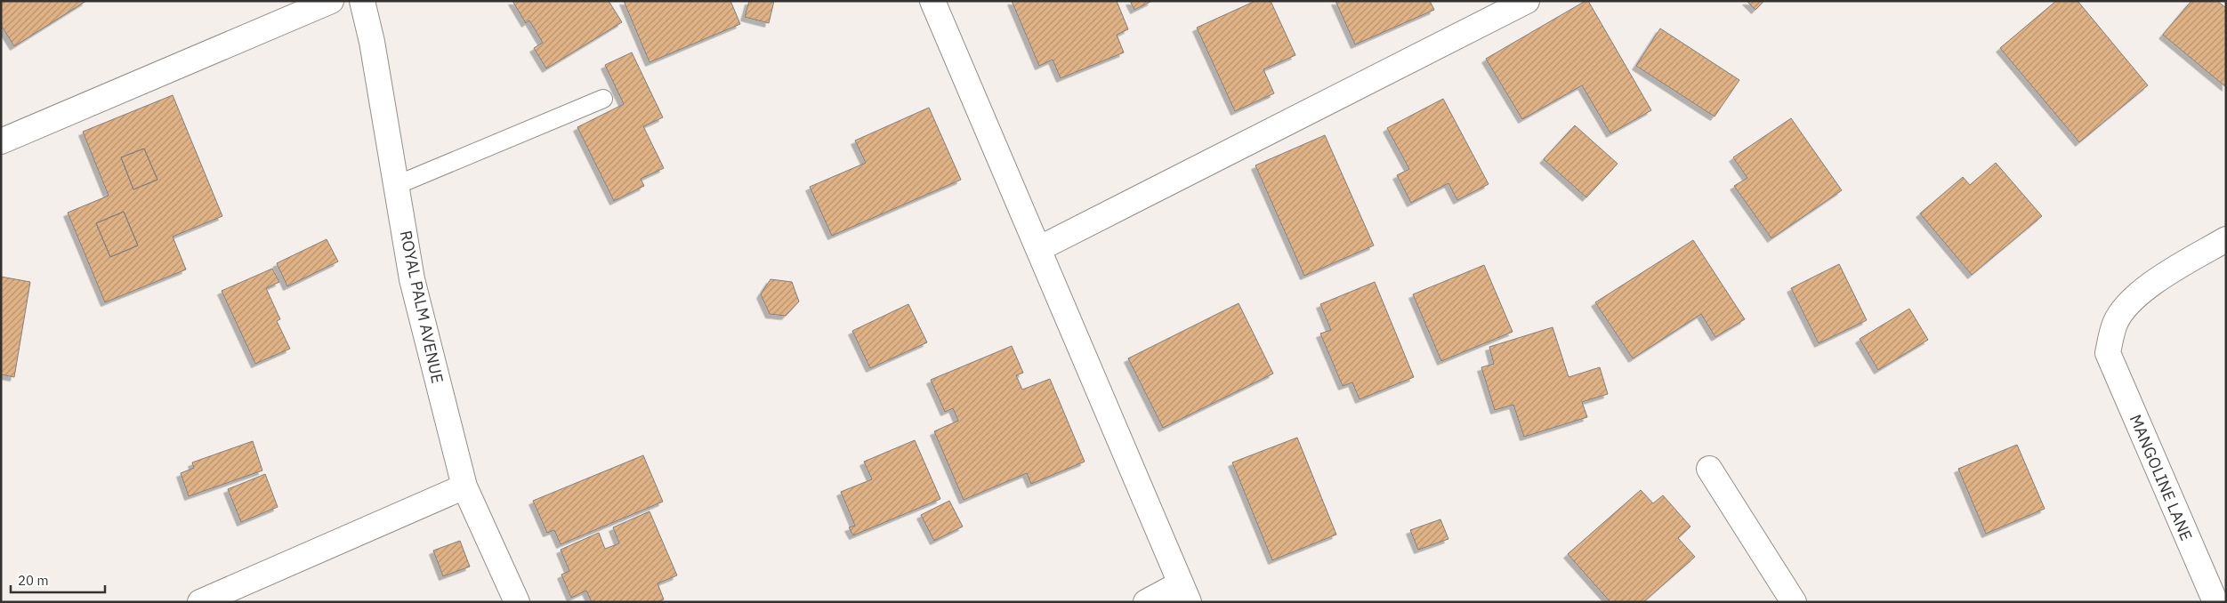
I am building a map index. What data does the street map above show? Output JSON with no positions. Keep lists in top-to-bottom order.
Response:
{
  "streets": {
    "street": ["ROYAL PALM AVENUE", "MANGOLINE LANE"]
  },
  "scale_bar": "20 m"
}
